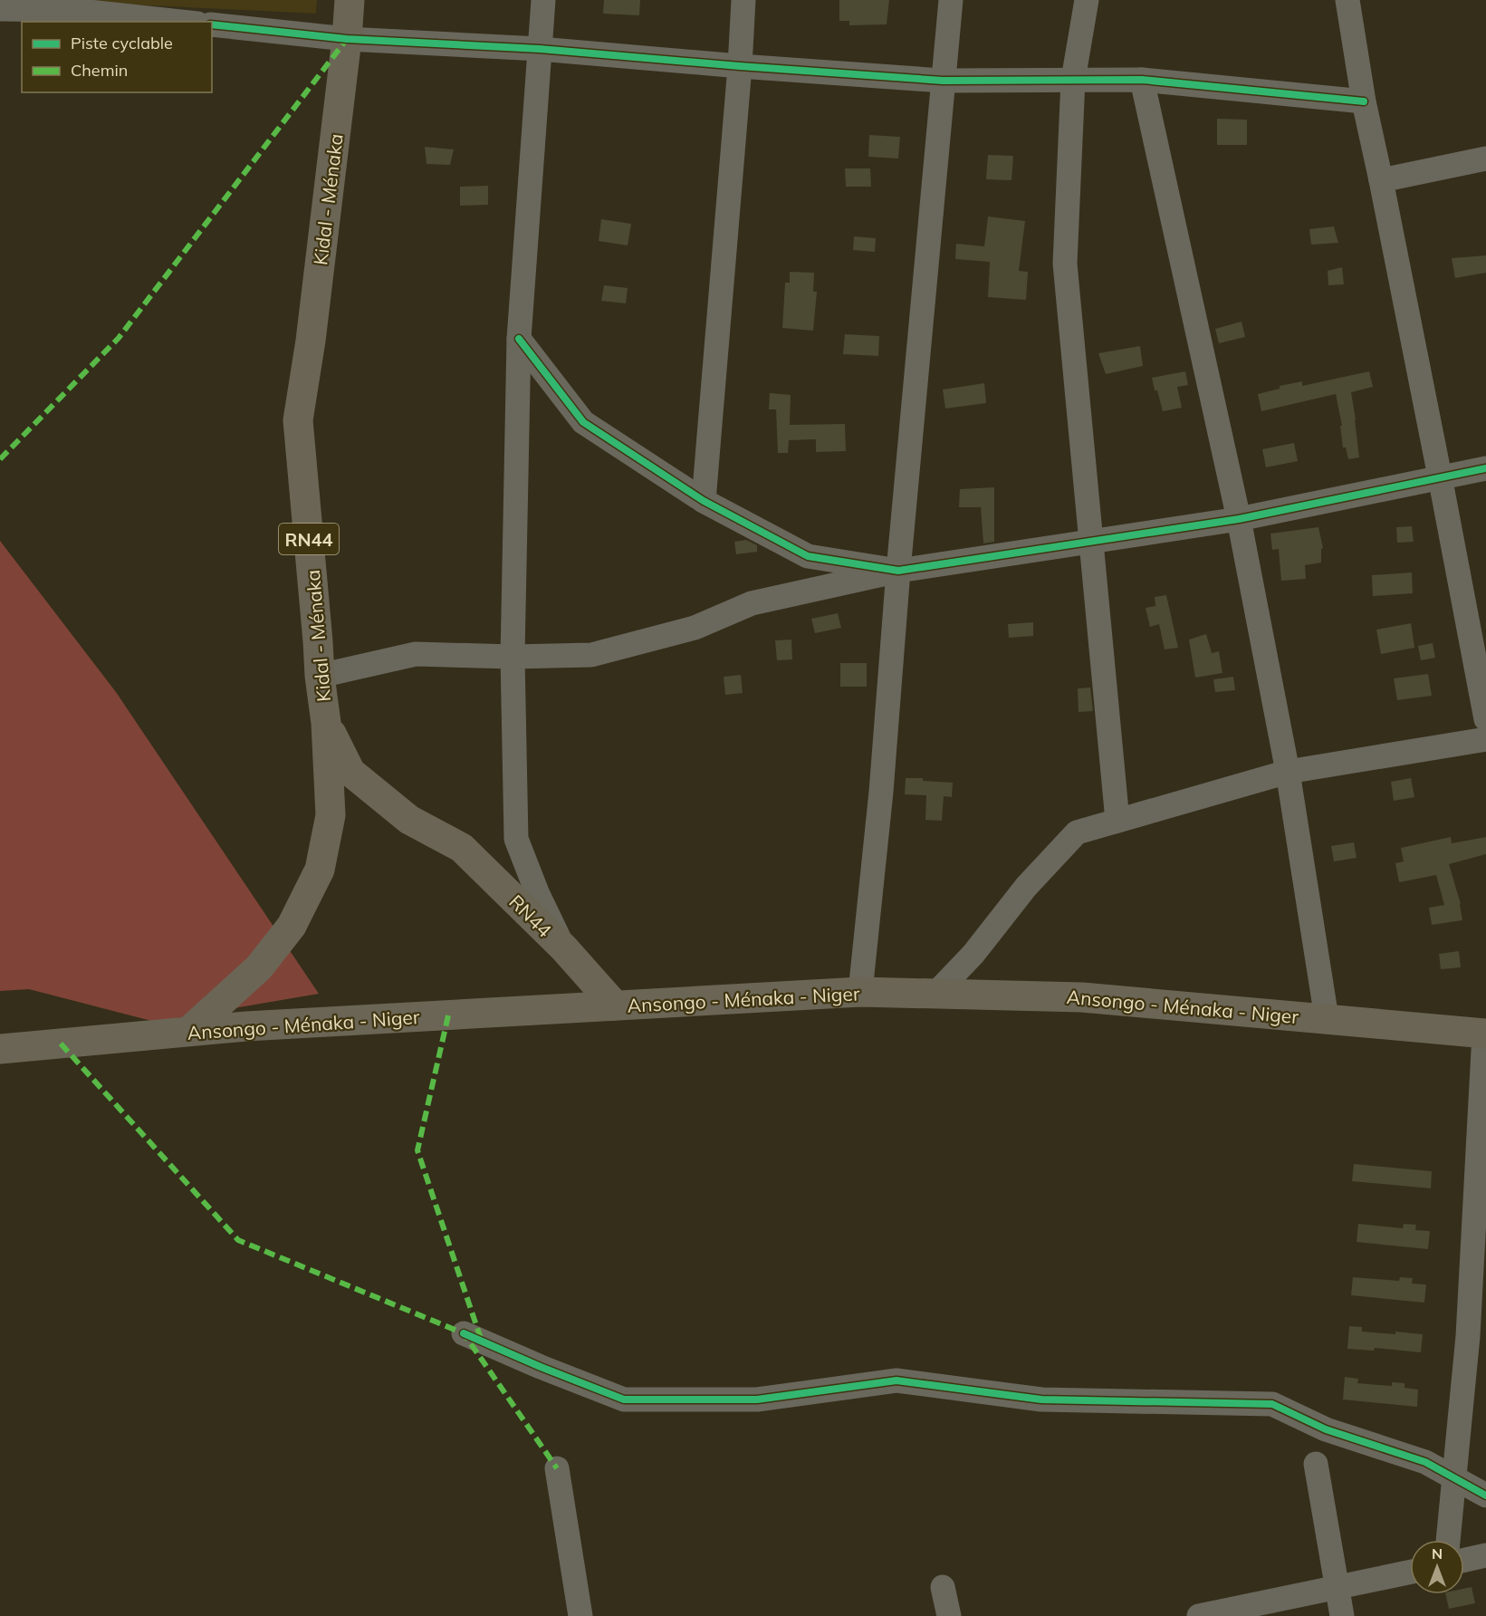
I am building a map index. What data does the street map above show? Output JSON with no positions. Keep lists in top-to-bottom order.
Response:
{
  "streets": {
    "main road": ["Kidal - Ménaka", "RN44", "Ansongo - Ménaka - Niger"]
  },
  "crossings": [
    ["Kidal - Ménaka", "RN44"],
    ["Kidal - Ménaka", "Ansongo - Ménaka - Niger"],
    ["RN44", "Ansongo - Ménaka - Niger"]
  ],
  "legend": ["Piste cyclable", "Chemin"],
  "north": "top"
}
